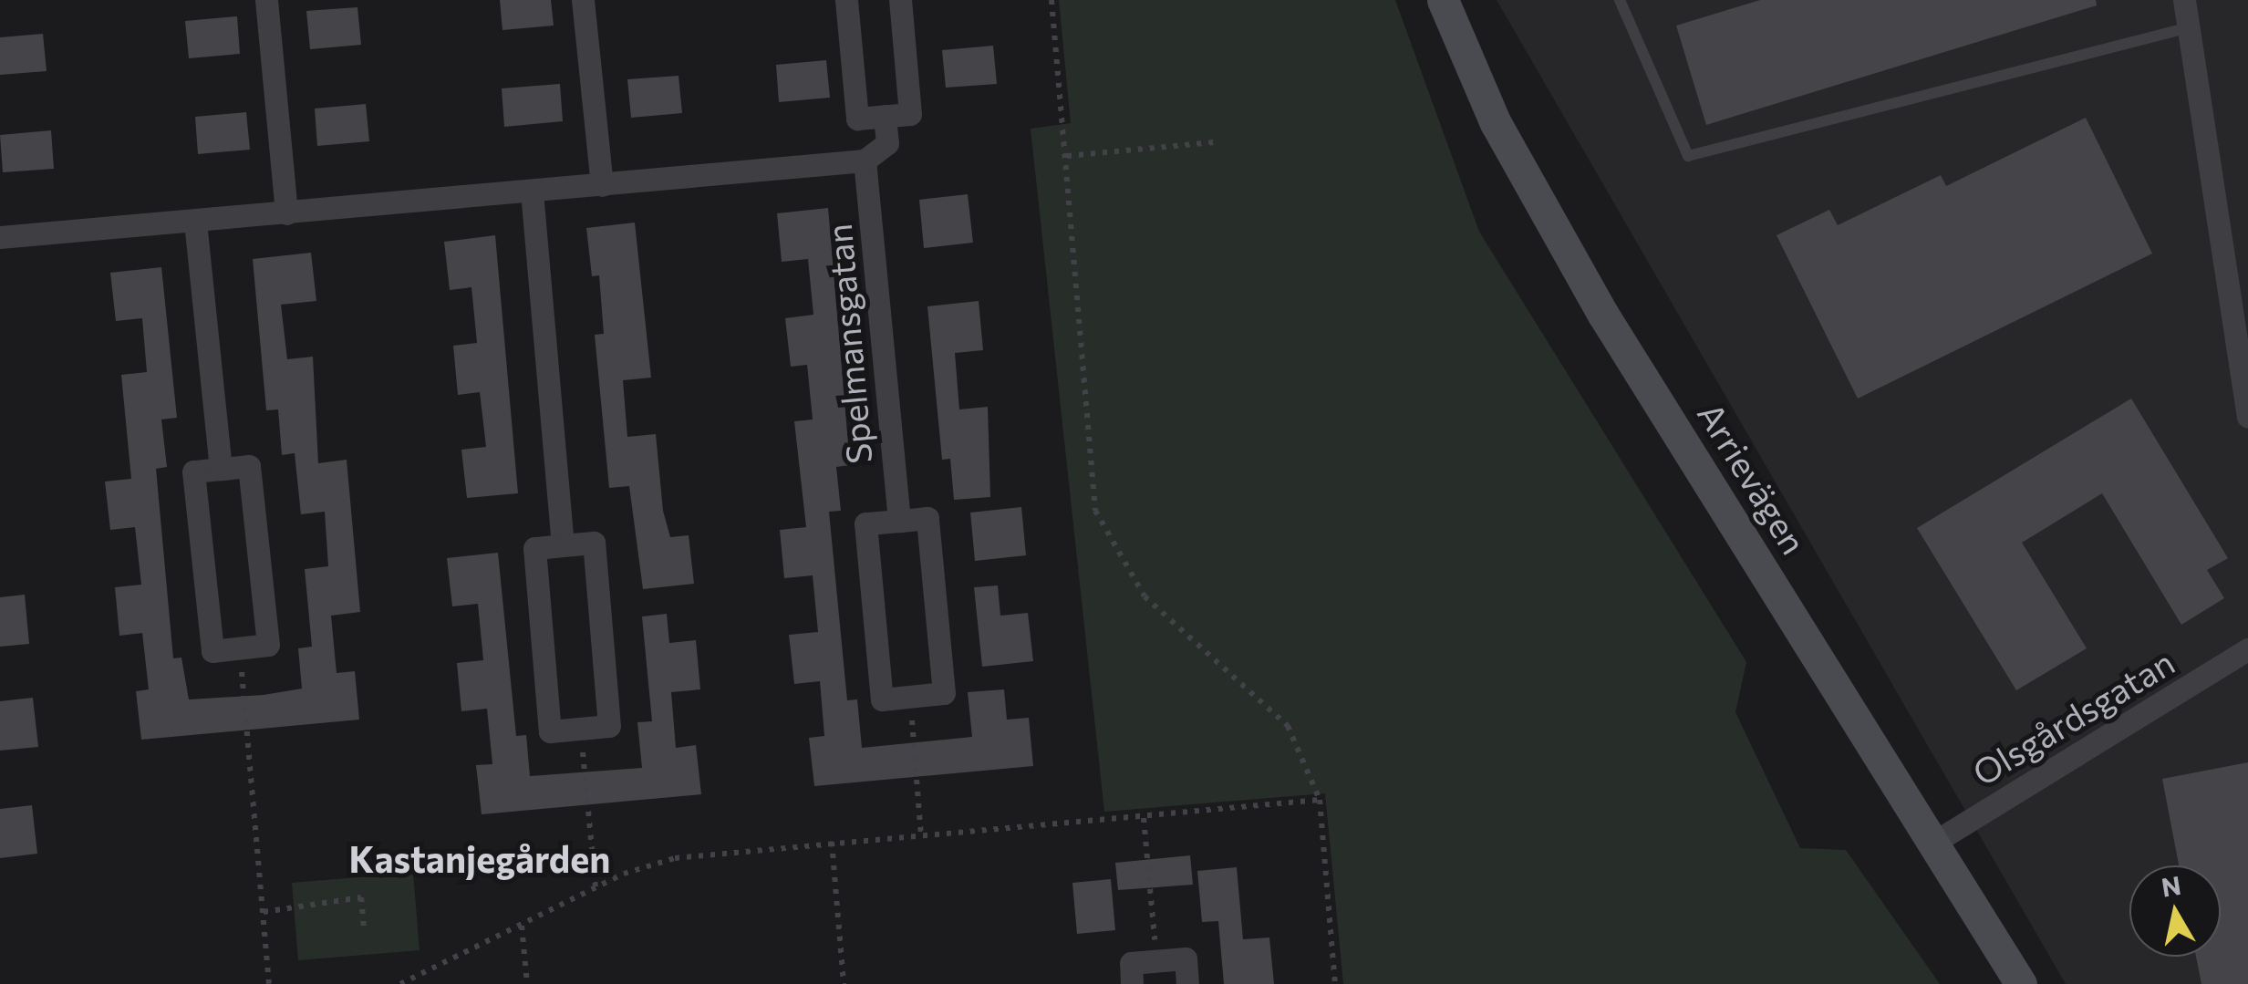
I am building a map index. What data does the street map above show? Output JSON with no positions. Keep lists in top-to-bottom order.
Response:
{
  "streets": {
    "main road": ["Arrievägen"],
    "street": ["Spelmansgatan", "Olsgårdsgatan"]
  },
  "crossings": [
    ["Arrievägen", "Olsgårdsgatan"]
  ],
  "districts": ["Kastanjegården"],
  "north": "top"
}
